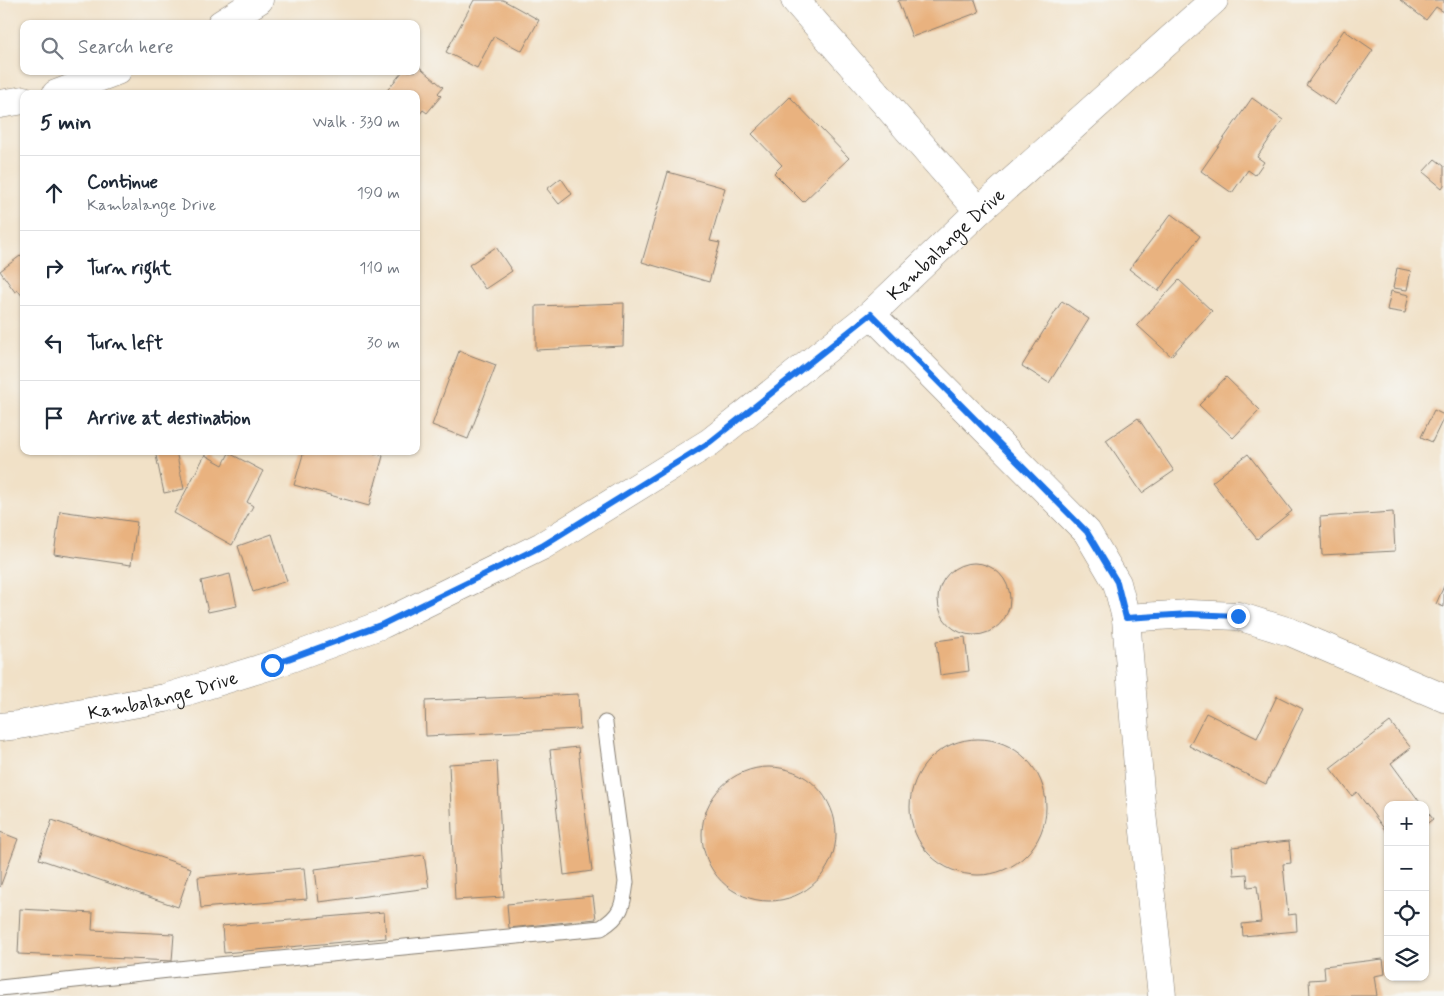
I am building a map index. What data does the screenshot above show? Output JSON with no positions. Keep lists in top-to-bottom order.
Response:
{
  "streets": {
    "street": ["Kambalange Drive"]
  },
  "page": {
    "search": "Search here",
    "heading": ["5 min", "Walk · 330 m"],
    "list": [
      ["Continue", "Kambalange Drive", "190 m"],
      ["Turn right", "110 m"],
      ["Turn left", "30 m"],
      "Arrive at destination"
    ],
    "map_buttons": ["+", "−"]
  }
}
